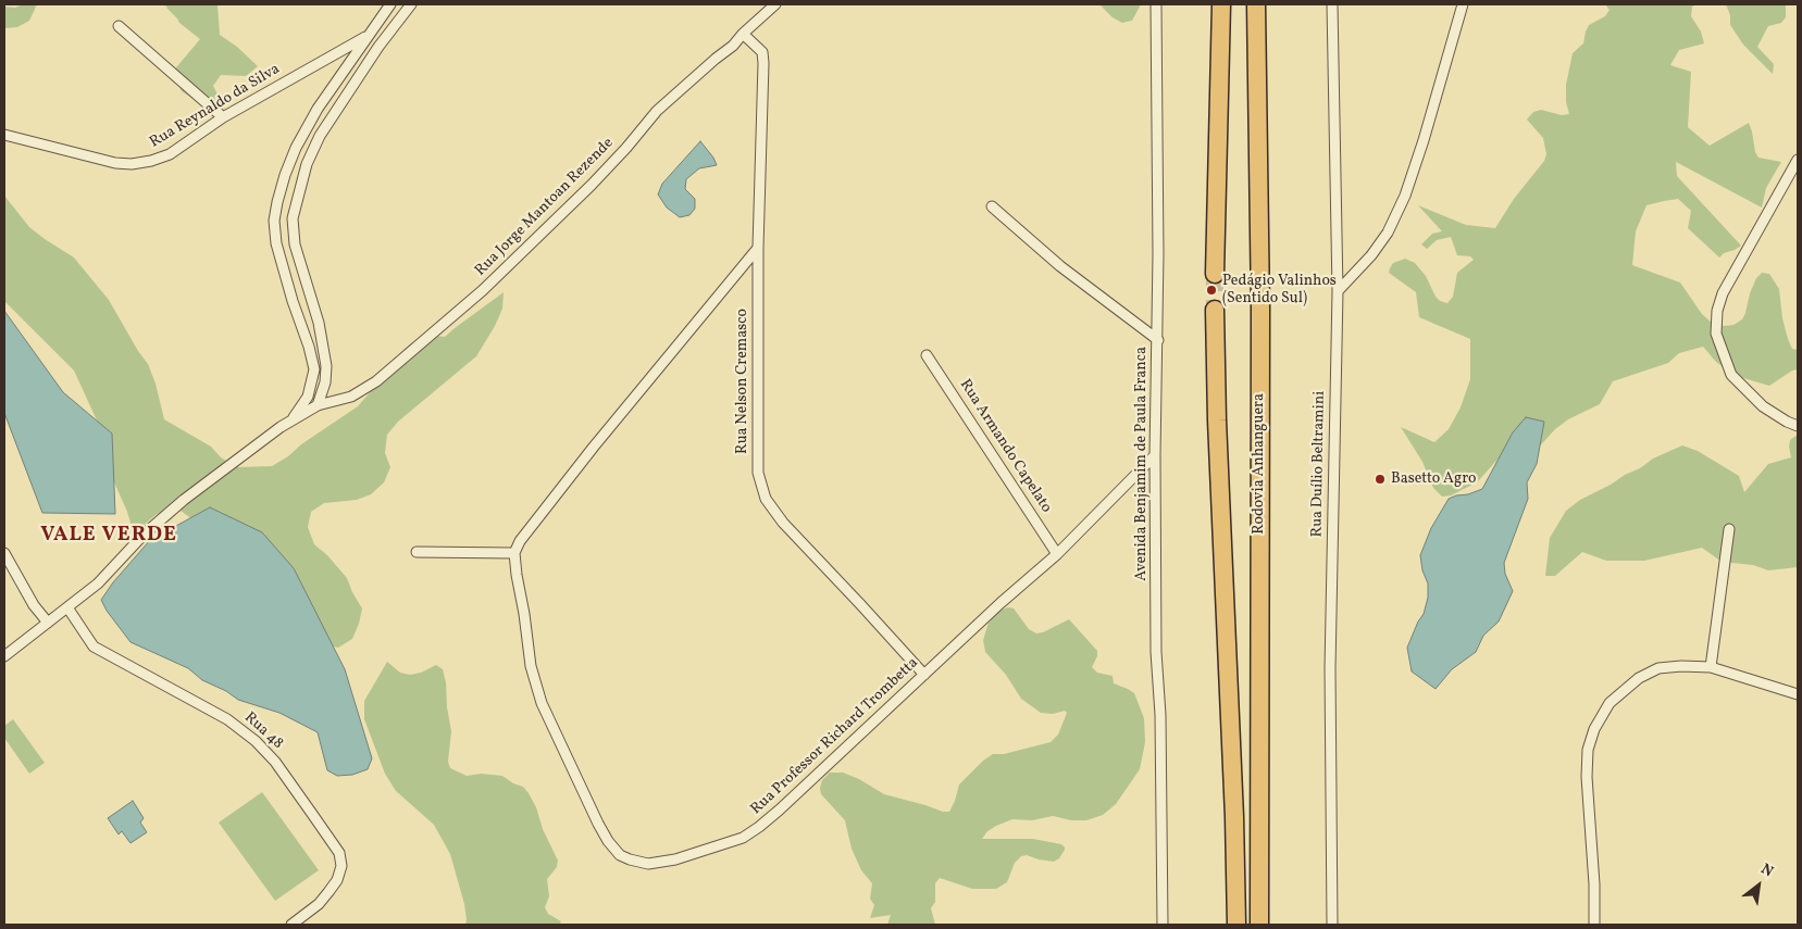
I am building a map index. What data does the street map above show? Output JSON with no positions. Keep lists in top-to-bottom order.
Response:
{
  "streets": {
    "highway": ["Rodovia Anhanguera"],
    "street": [
      "Rua Reynaldo da Silva",
      "Rua Jorge Mantoan Rezende",
      "Rua Nelson Cremasco",
      "Rua Armando Capelato",
      "Avenida Benjamim de Paula Franca",
      "Rua Duílio Beltramini",
      "Rua 48",
      "Rua Professor Richard Trombetta"
    ]
  },
  "crossings": [
    ["Rua Jorge Mantoan Rezende", "Rua Nelson Cremasco"],
    ["Rua Nelson Cremasco", "Rua Professor Richard Trombetta"],
    ["Rua Armando Capelato", "Rua Professor Richard Trombetta"],
    ["Avenida Benjamim de Paula Franca", "Rua Professor Richard Trombetta"]
  ],
  "districts": ["VALE VERDE"],
  "places": ["Pedágio Valinhos (Sentido Sul)", "Basetto Agro"],
  "north": "top right"
}
